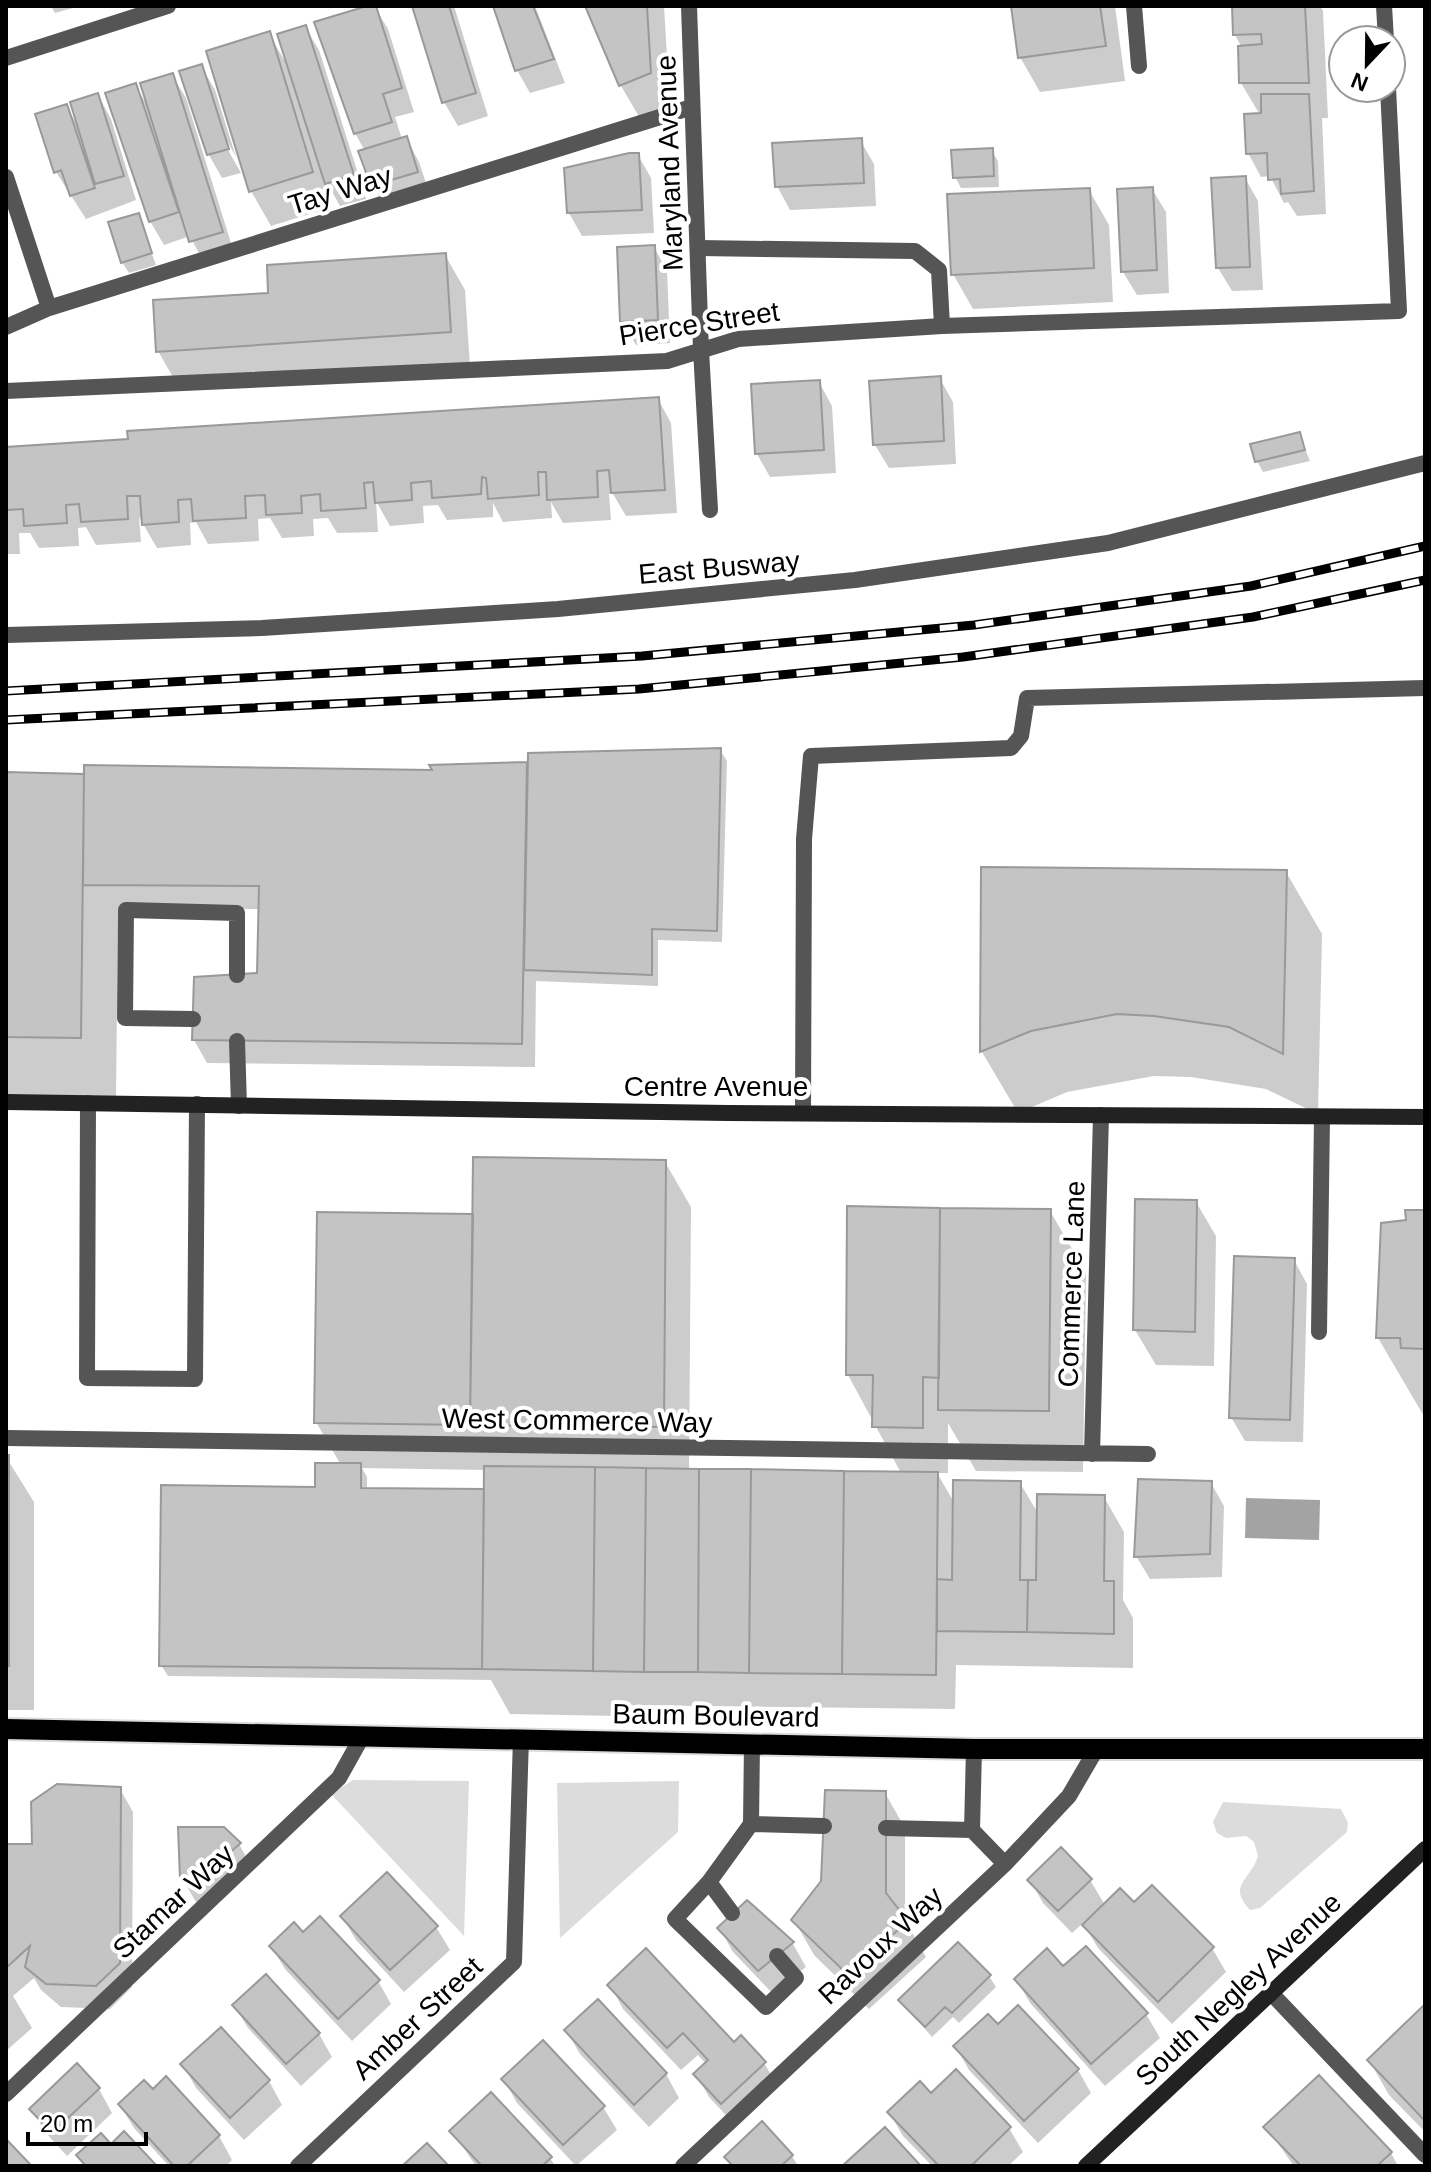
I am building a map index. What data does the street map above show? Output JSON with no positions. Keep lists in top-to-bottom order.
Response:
{
  "streets": {
    "main road": ["Centre Avenue", "Baum Boulevard", "South Negley Avenue"],
    "street": [
      "Maryland Avenue",
      "Tay Way",
      "Pierce Street",
      "East Busway",
      "Commerce Lane",
      "West Commerce Way",
      "Stamar Way",
      "Ravoux Way",
      "Amber Street"
    ]
  },
  "crossings": [
    ["Maryland Avenue", "Tay Way"],
    ["Maryland Avenue", "Pierce Street"],
    ["Centre Avenue", "Commerce Lane"],
    ["Commerce Lane", "West Commerce Way"],
    ["Baum Boulevard", "Stamar Way"],
    ["Baum Boulevard", "Ravoux Way"],
    ["Baum Boulevard", "Amber Street"]
  ],
  "scale_bar": "20 m",
  "north": "bottom"
}
